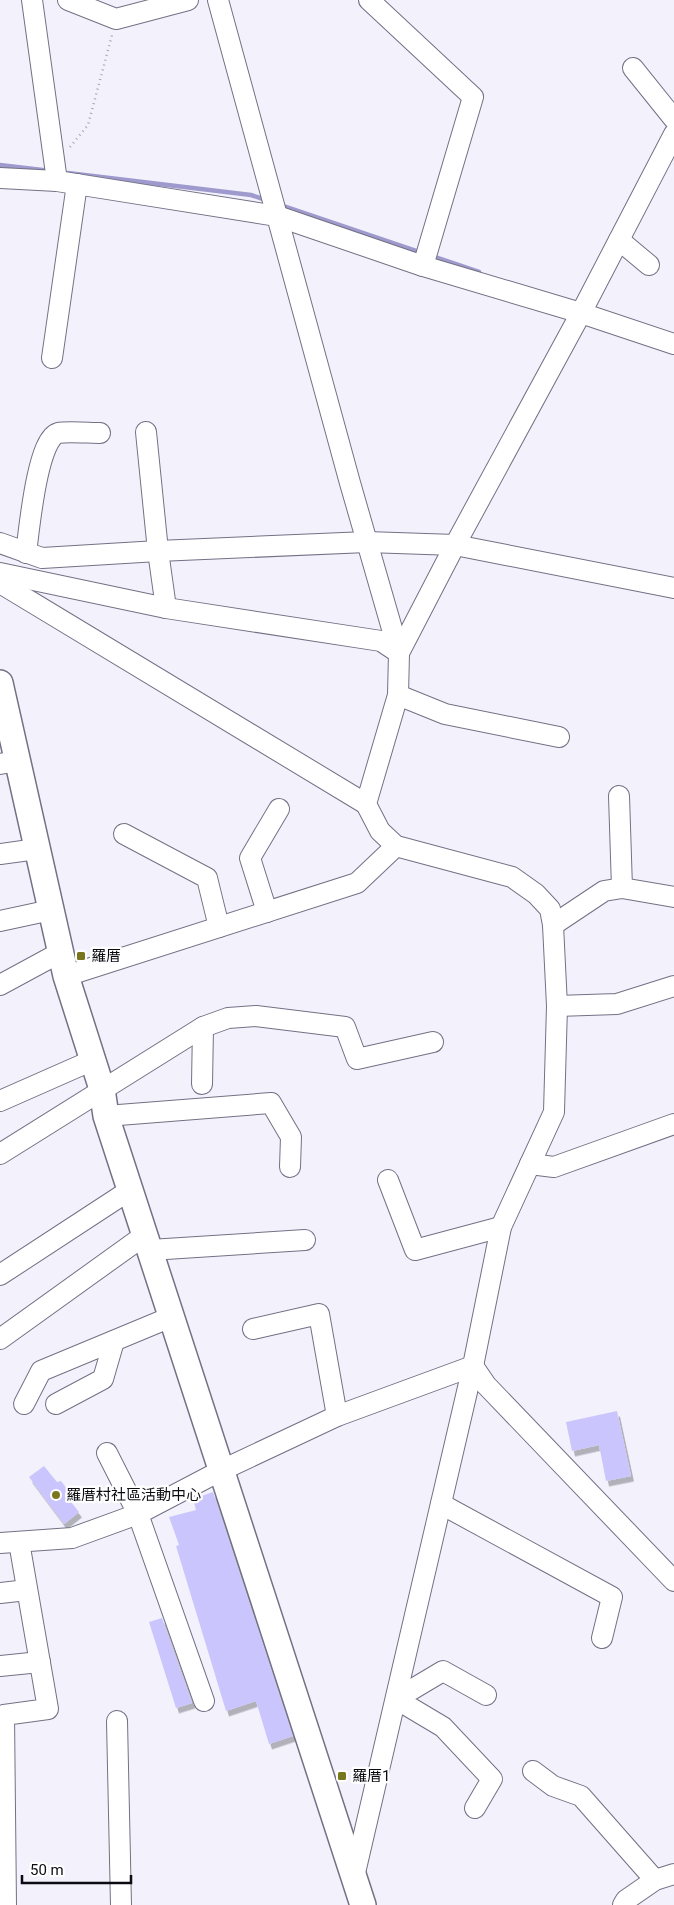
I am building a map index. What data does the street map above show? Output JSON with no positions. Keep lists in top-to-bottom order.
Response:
{
  "places": {
    "transit": ["羅厝", "羅厝1"],
    "other": ["羅厝村社區活動中心"]
  },
  "scale_bar": "50 m"
}
